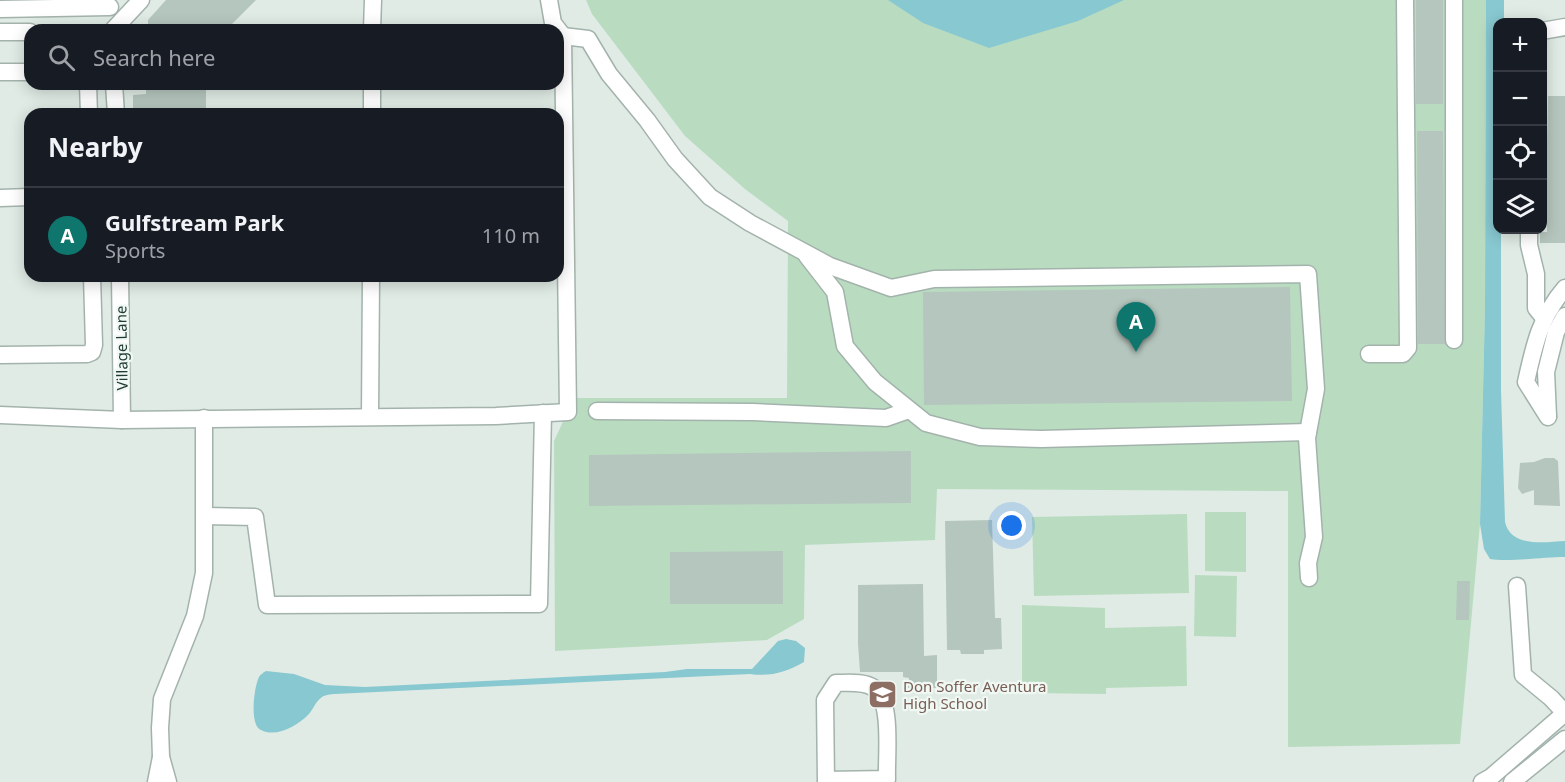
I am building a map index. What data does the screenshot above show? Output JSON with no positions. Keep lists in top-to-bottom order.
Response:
{
  "streets": {
    "street": ["Village Lane"]
  },
  "places": {
    "school or university": ["Don Soffer Aventura High School"]
  },
  "page": {
    "map_buttons": ["+", "−"],
    "search": "Search here",
    "heading": "Nearby",
    "list": [
      {
        "mark": "A",
        "name": "Gulfstream Park",
        "note": "Sports",
        "value": "110 m"
      }
    ],
    "pins": "A"
  }
}
